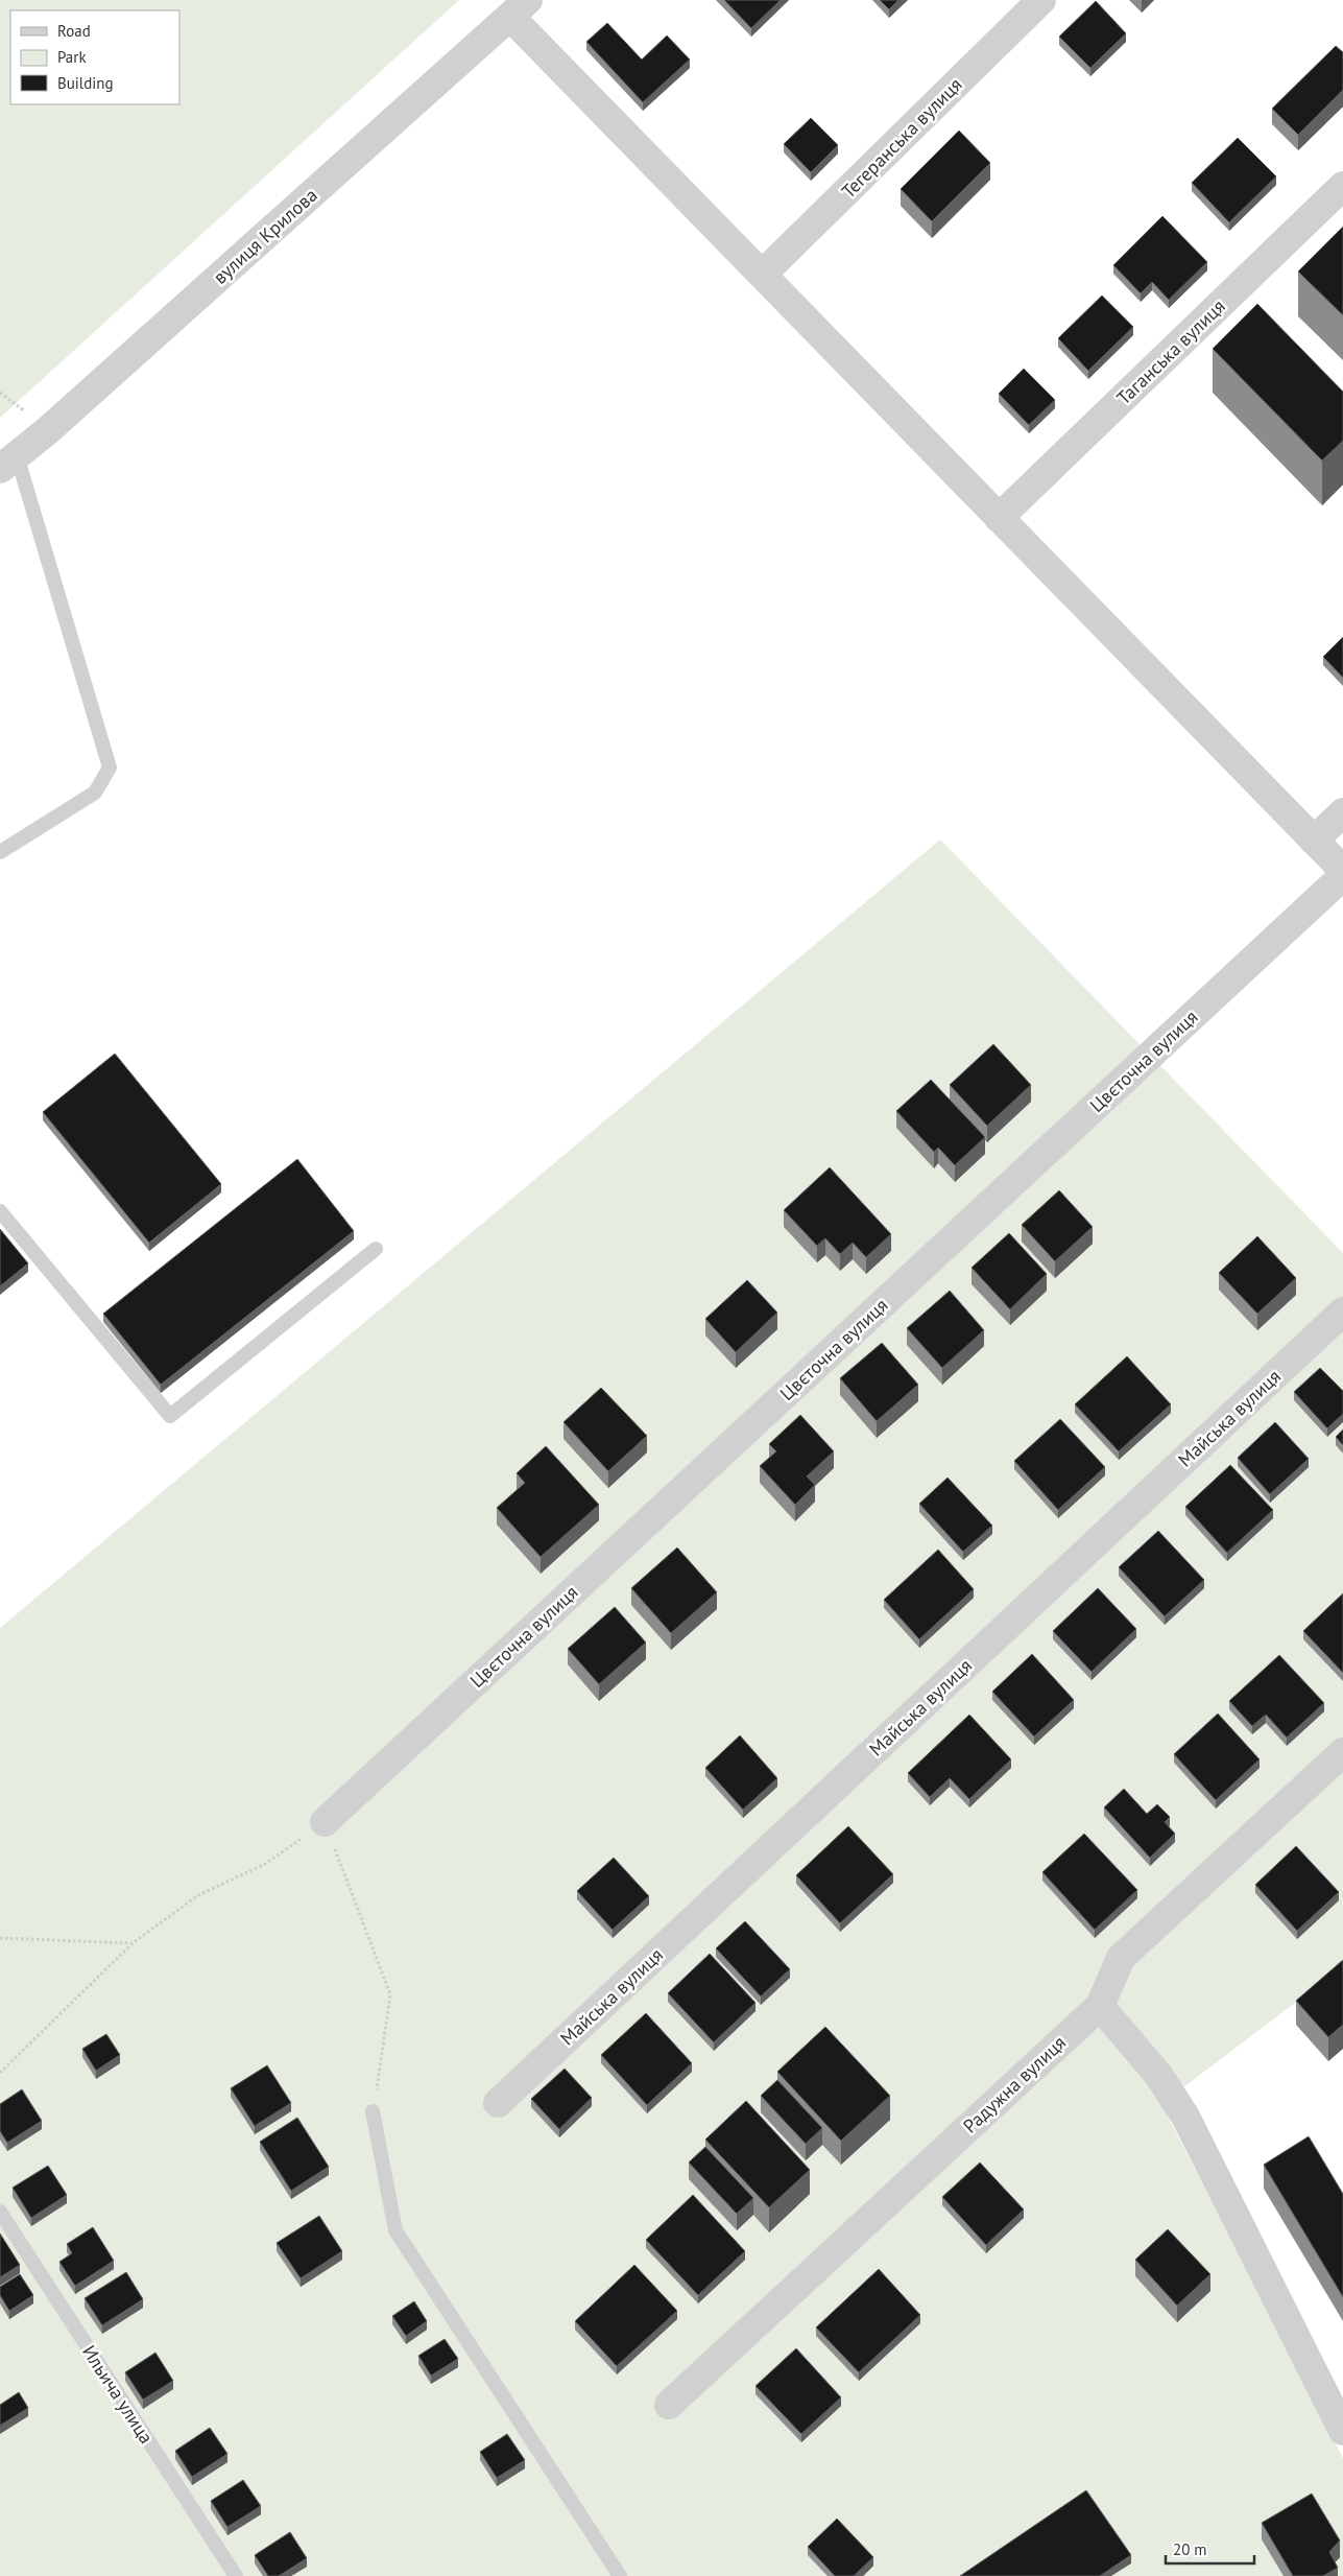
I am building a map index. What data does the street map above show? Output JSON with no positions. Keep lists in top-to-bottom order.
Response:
{
  "streets": {
    "street": [
      "Тегеранська вулиця",
      "вулиця Крилова",
      "Таганська вулиця",
      "Цвєточна вулиця",
      "Майська вулиця",
      "Радужна вулиця"
    ],
    "lane": ["Ильича улица"]
  },
  "legend": ["Road", "Park", "Building"],
  "scale_bar": "20 m"
}
